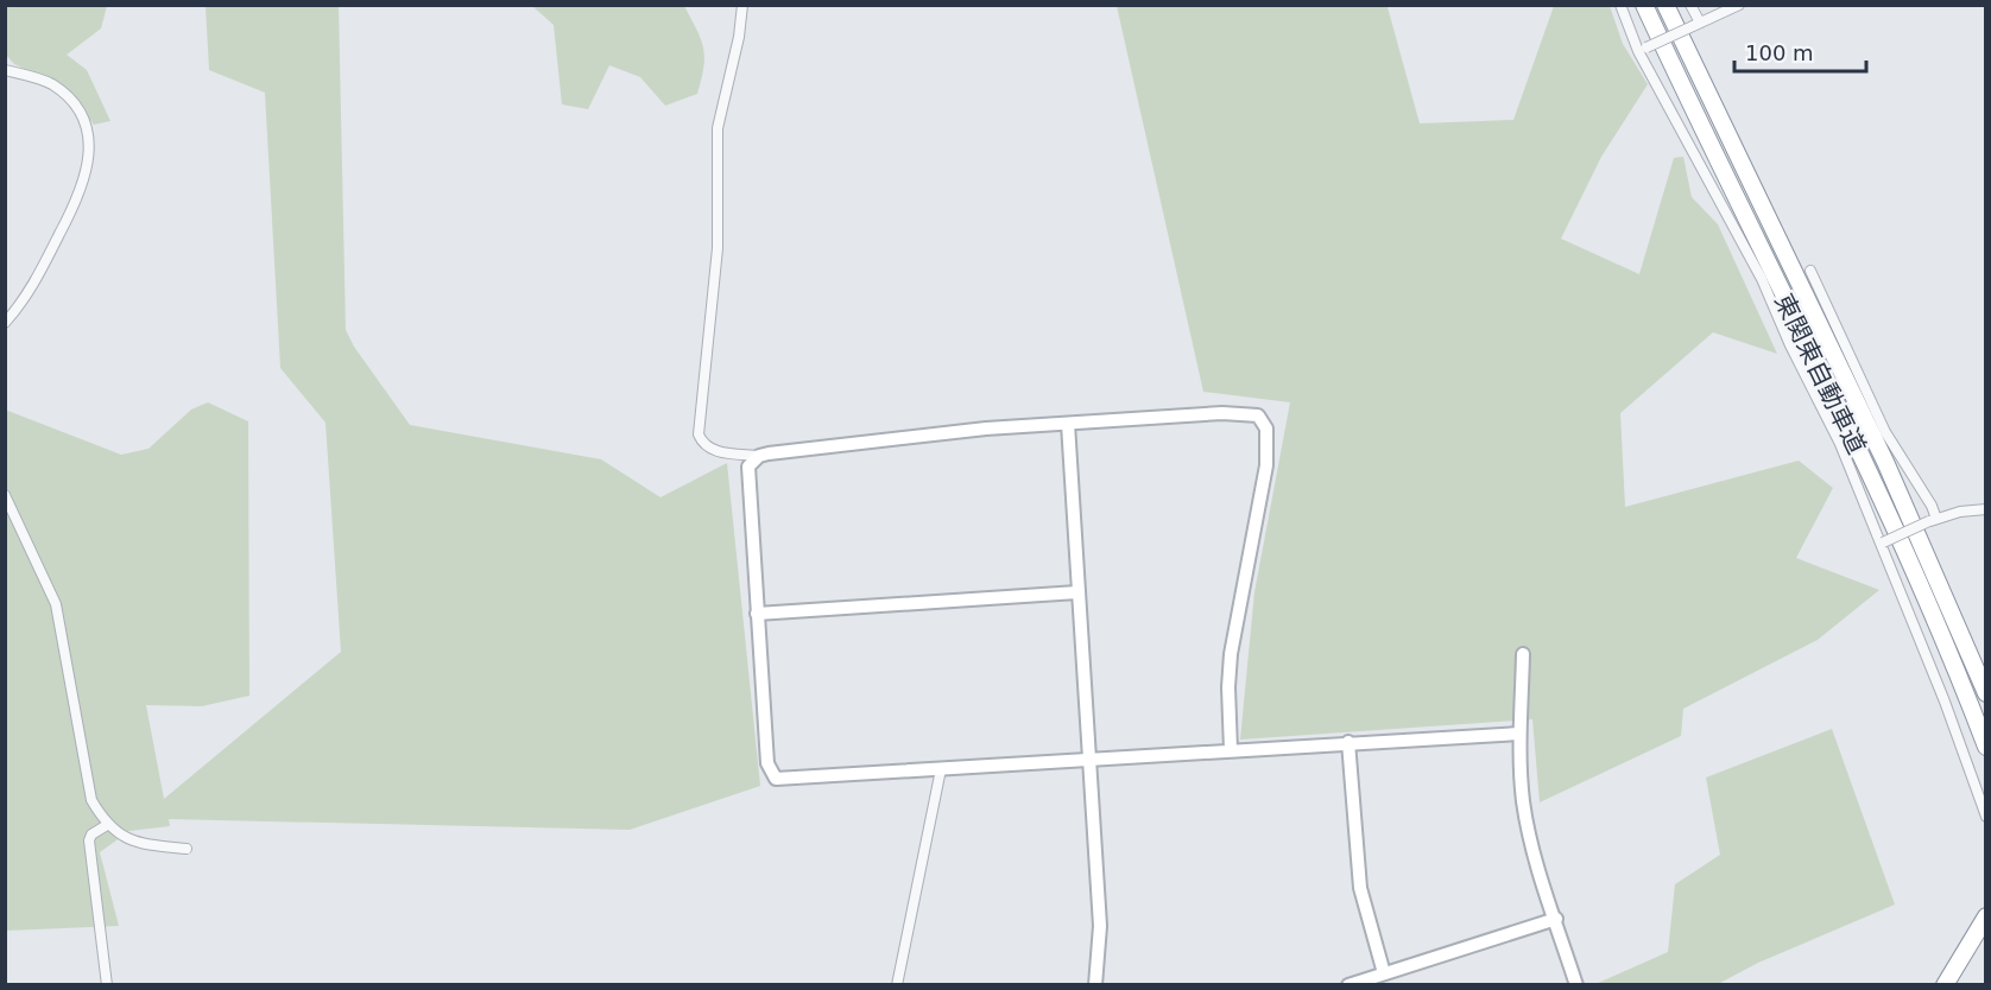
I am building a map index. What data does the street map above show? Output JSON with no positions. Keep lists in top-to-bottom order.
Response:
{
  "streets": {
    "highway": ["東関東自動車道"]
  },
  "scale_bar": "100 m"
}
